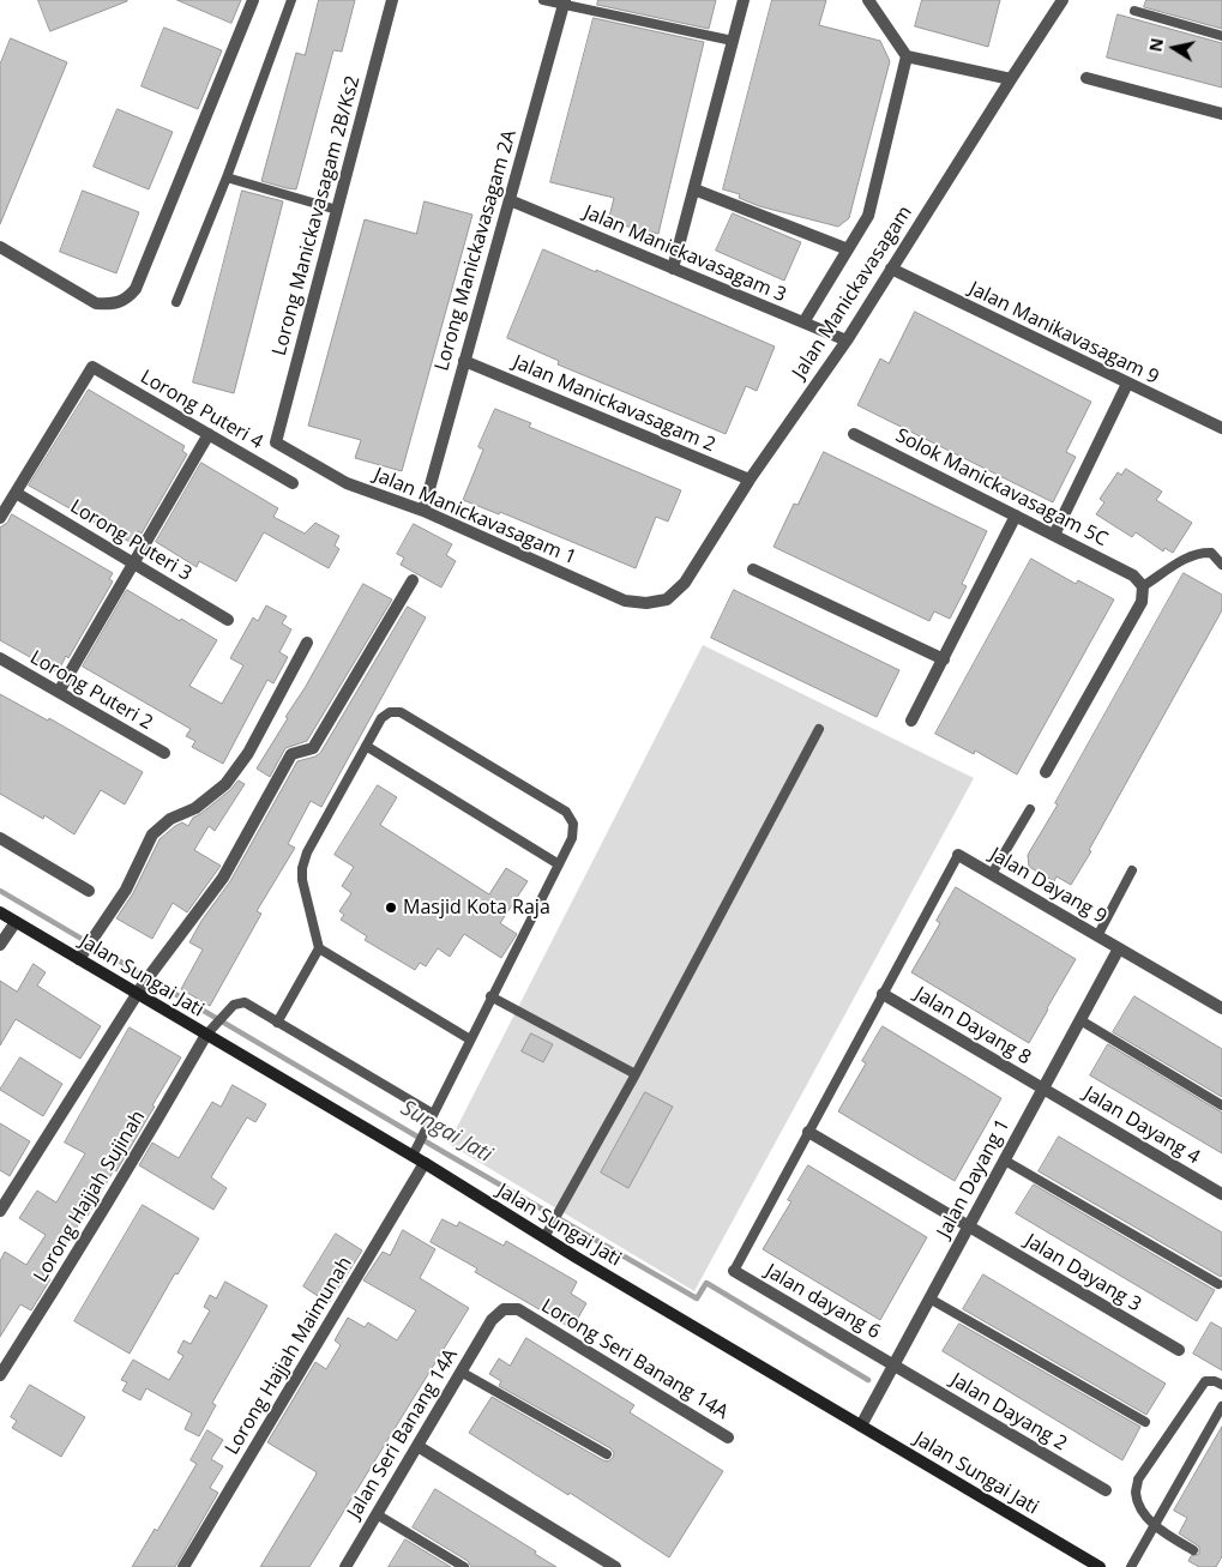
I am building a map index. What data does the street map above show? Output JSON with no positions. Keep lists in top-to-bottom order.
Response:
{
  "streets": {
    "main road": ["Jalan Sungai Jati"],
    "street": [
      "Lorong Manickavasagam 2B/Ks2",
      "Lorong Manickavasagam 2A",
      "Jalan Manickavasagam 3",
      "Jalan Manickavasagam",
      "Jalan Manikavasagam 9",
      "Jalan Manickavasagam 2",
      "Lorong Puteri 4",
      "Solok Manickavasagam 5C",
      "Jalan Manickavasagam 1",
      "Lorong Puteri 3",
      "Lorong Puteri 2",
      "Jalan Dayang 9",
      "Jalan Dayang 8",
      "Jalan Dayang 4",
      "Jalan Dayang 1",
      "Lorong Hajjah Sujinah",
      "Jalan Dayang 3",
      "Jalan dayang 6",
      "Lorong Hajjah Maimunah",
      "Lorong Seri Banang 14A",
      "Jalan Dayang 2",
      "Jalan Seri Banang 14A"
    ]
  },
  "crossings": [
    ["Lorong Manickavasagam 2B/Ks2", "Jalan Manickavasagam 1"],
    ["Lorong Manickavasagam 2A", "Jalan Manickavasagam 3"],
    ["Lorong Manickavasagam 2A", "Jalan Manickavasagam 2"],
    ["Lorong Manickavasagam 2A", "Jalan Manickavasagam 1"],
    ["Jalan Manickavasagam 3", "Jalan Manickavasagam"],
    ["Jalan Manickavasagam", "Jalan Manikavasagam 9"],
    ["Jalan Manickavasagam", "Jalan Manickavasagam 2"],
    ["Jalan Manickavasagam", "Jalan Manickavasagam 1"],
    ["Lorong Puteri 4", "Lorong Puteri 3"],
    ["Jalan Dayang 9", "Jalan Dayang 1"],
    ["Jalan Sungai Jati", "Jalan Dayang 1"],
    ["Jalan Sungai Jati", "Lorong Hajjah Sujinah"],
    ["Jalan Sungai Jati", "Lorong Hajjah Maimunah"],
    ["Jalan Dayang 8", "Jalan Dayang 4"],
    ["Jalan Dayang 8", "Jalan Dayang 1"],
    ["Jalan Dayang 4", "Jalan Dayang 1"],
    ["Jalan Dayang 1", "Jalan Dayang 3"],
    ["Jalan Dayang 1", "Jalan dayang 6"],
    ["Jalan Dayang 1", "Jalan Dayang 2"],
    ["Jalan dayang 6", "Jalan Dayang 2"],
    ["Lorong Seri Banang 14A", "Jalan Seri Banang 14A"]
  ],
  "water": ["Sungai Jati"],
  "places": ["Masjid Kota Raja"],
  "north": "left"
}
